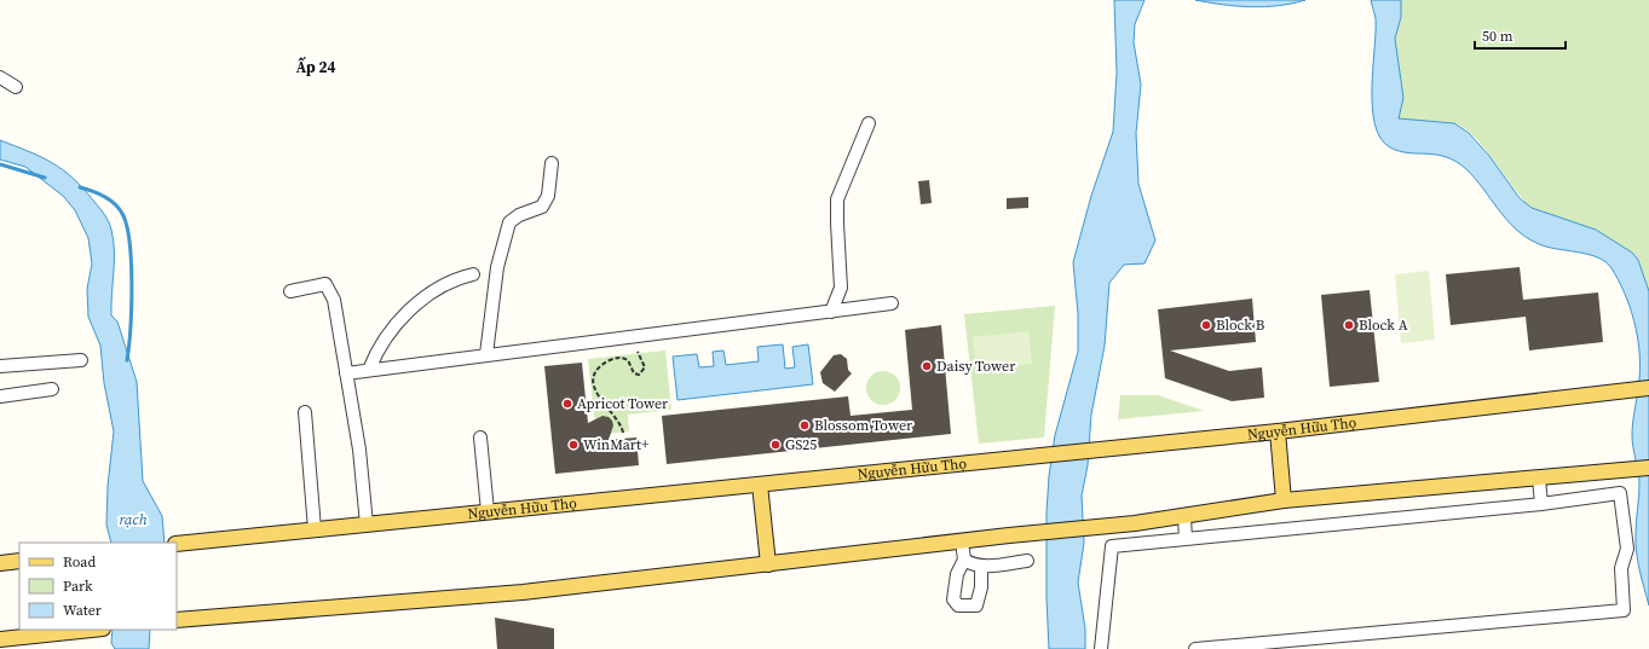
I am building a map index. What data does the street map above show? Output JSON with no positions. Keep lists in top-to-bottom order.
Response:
{
  "streets": {
    "main road": ["Nguyễn Hữu Thọ"]
  },
  "districts": ["Ấp 24"],
  "water": ["rạch"],
  "places": [
    "Block B",
    "Block A",
    "Daisy Tower",
    "Apricot Tower",
    "Blossom Tower",
    "WinMart+",
    "GS25"
  ],
  "legend": ["Road", "Park", "Water"],
  "scale_bar": "50 m"
}
